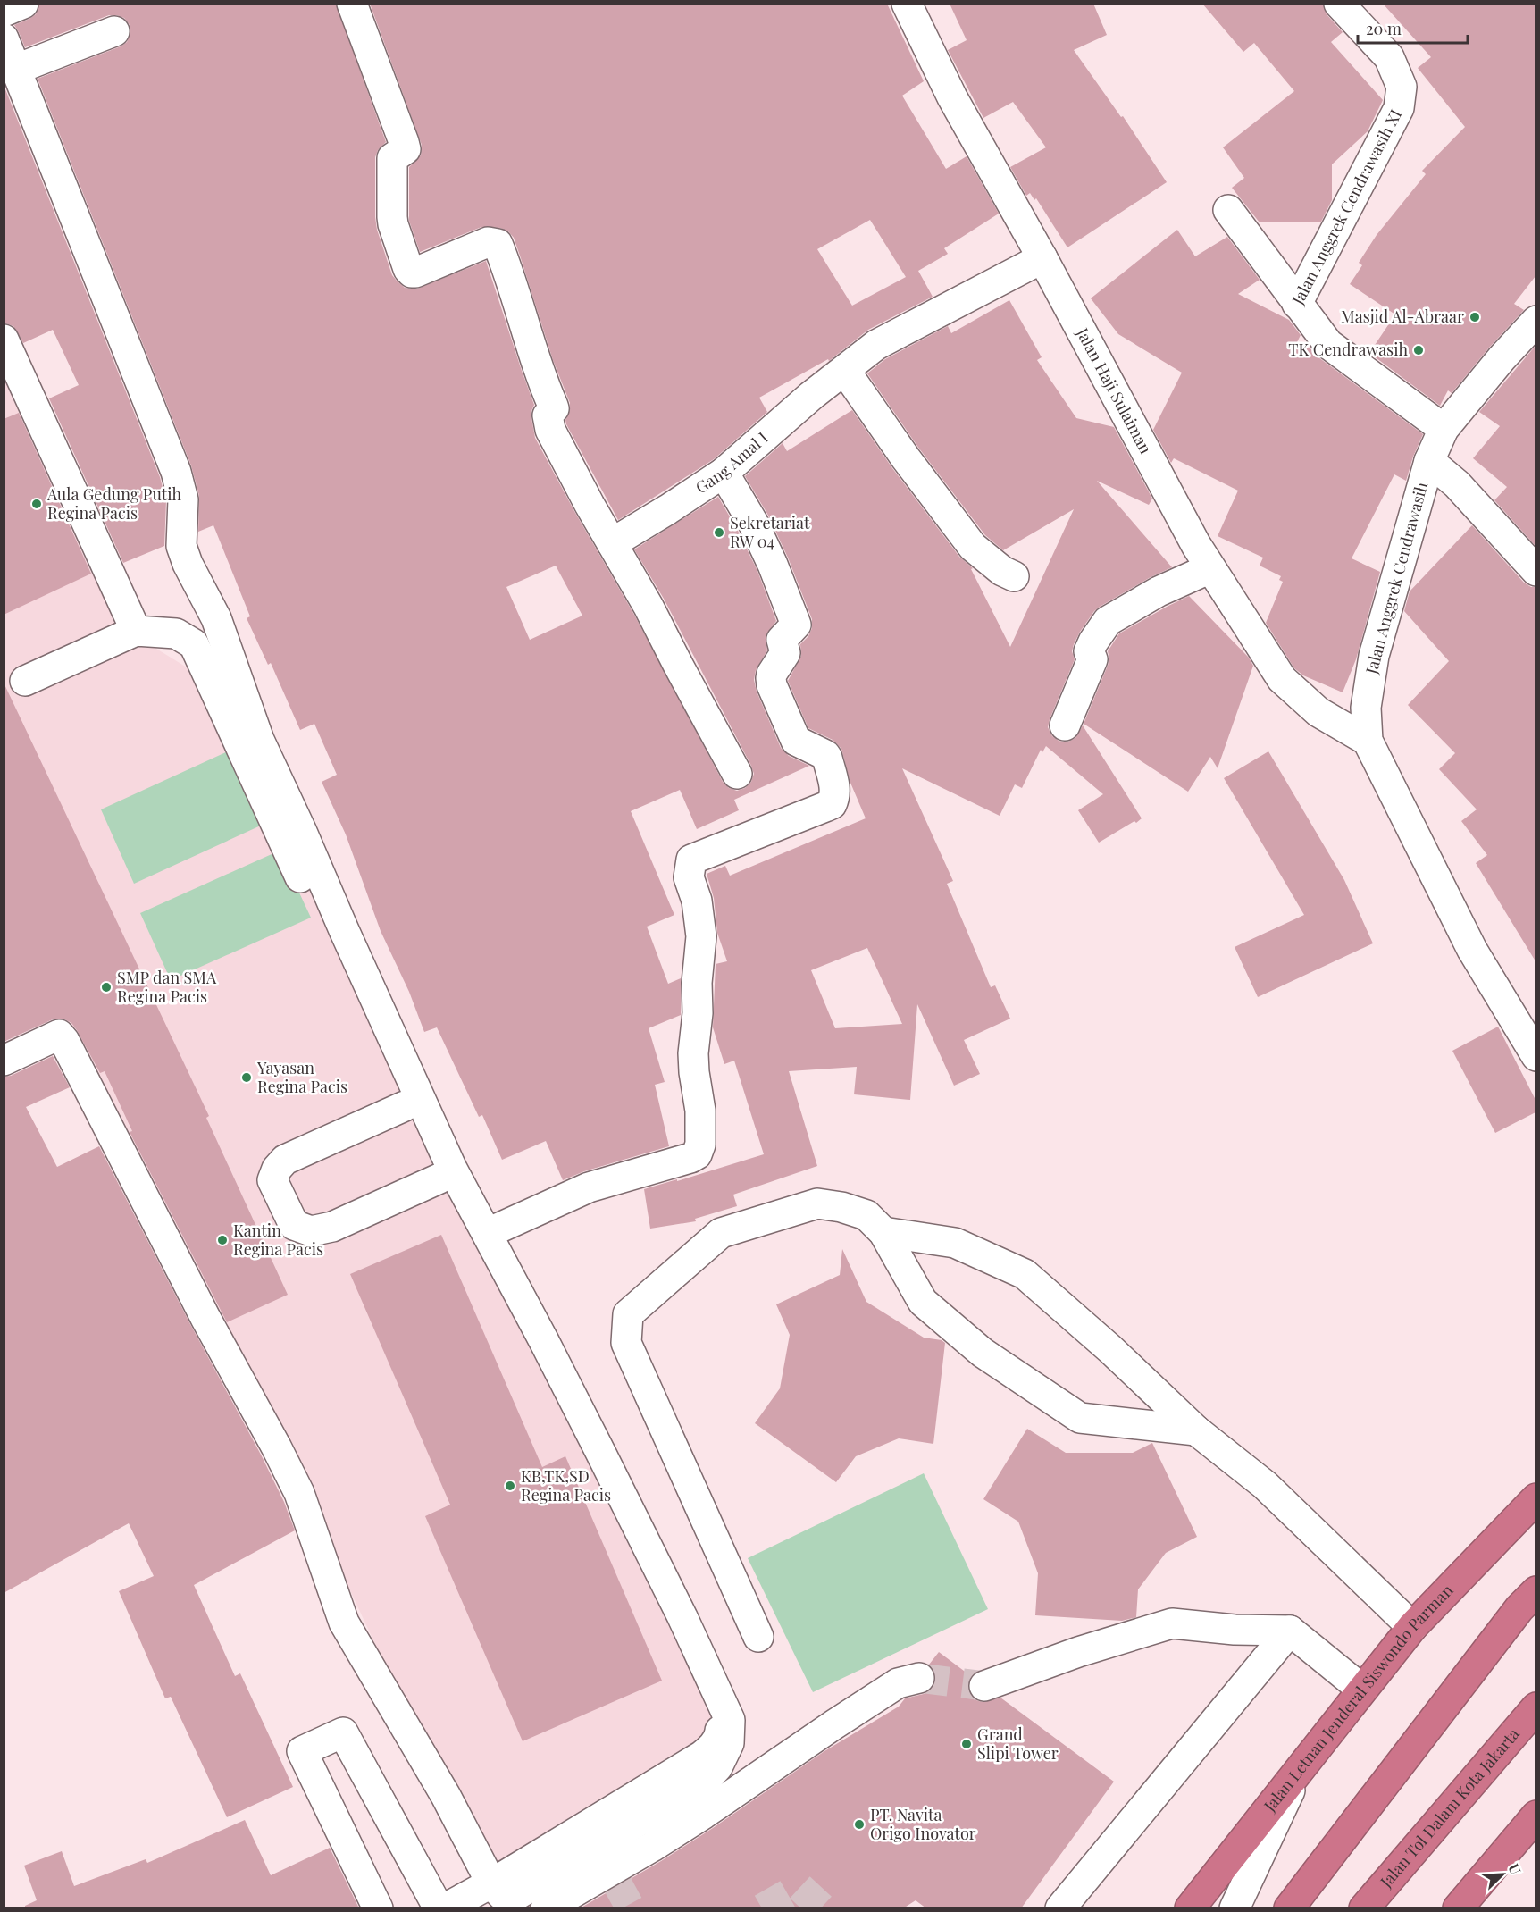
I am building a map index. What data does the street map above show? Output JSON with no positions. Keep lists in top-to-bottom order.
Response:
{
  "streets": {
    "highway": ["Jalan Letnan Jenderal Siswondo Parman", "Jalan Tol Dalam Kota Jakarta"],
    "street": [
      "Jalan Anggrek Cendrawasih XI",
      "Jalan Haji Sulaiman",
      "Gang Amal I",
      "Jalan Anggrek Cendrawasih"
    ]
  },
  "crossings": [
    ["Jalan Anggrek Cendrawasih XI", "Jalan Anggrek Cendrawasih"],
    ["Jalan Haji Sulaiman", "Gang Amal I"],
    ["Jalan Haji Sulaiman", "Jalan Anggrek Cendrawasih"]
  ],
  "places": [
    "Masjid Al-Abraar",
    "TK Cendrawasih",
    "Aula Gedung Putih Regina Pacis",
    "Sekretariat RW 04",
    "SMP dan SMA Regina Pacis",
    "Yayasan Regina Pacis",
    "Kantin Regina Pacis",
    "KB,TK,SD Regina Pacis",
    "Grand Slipi Tower",
    "PT. Navita Origo Inovator"
  ],
  "scale_bar": "20 m",
  "north": "top right"
}
